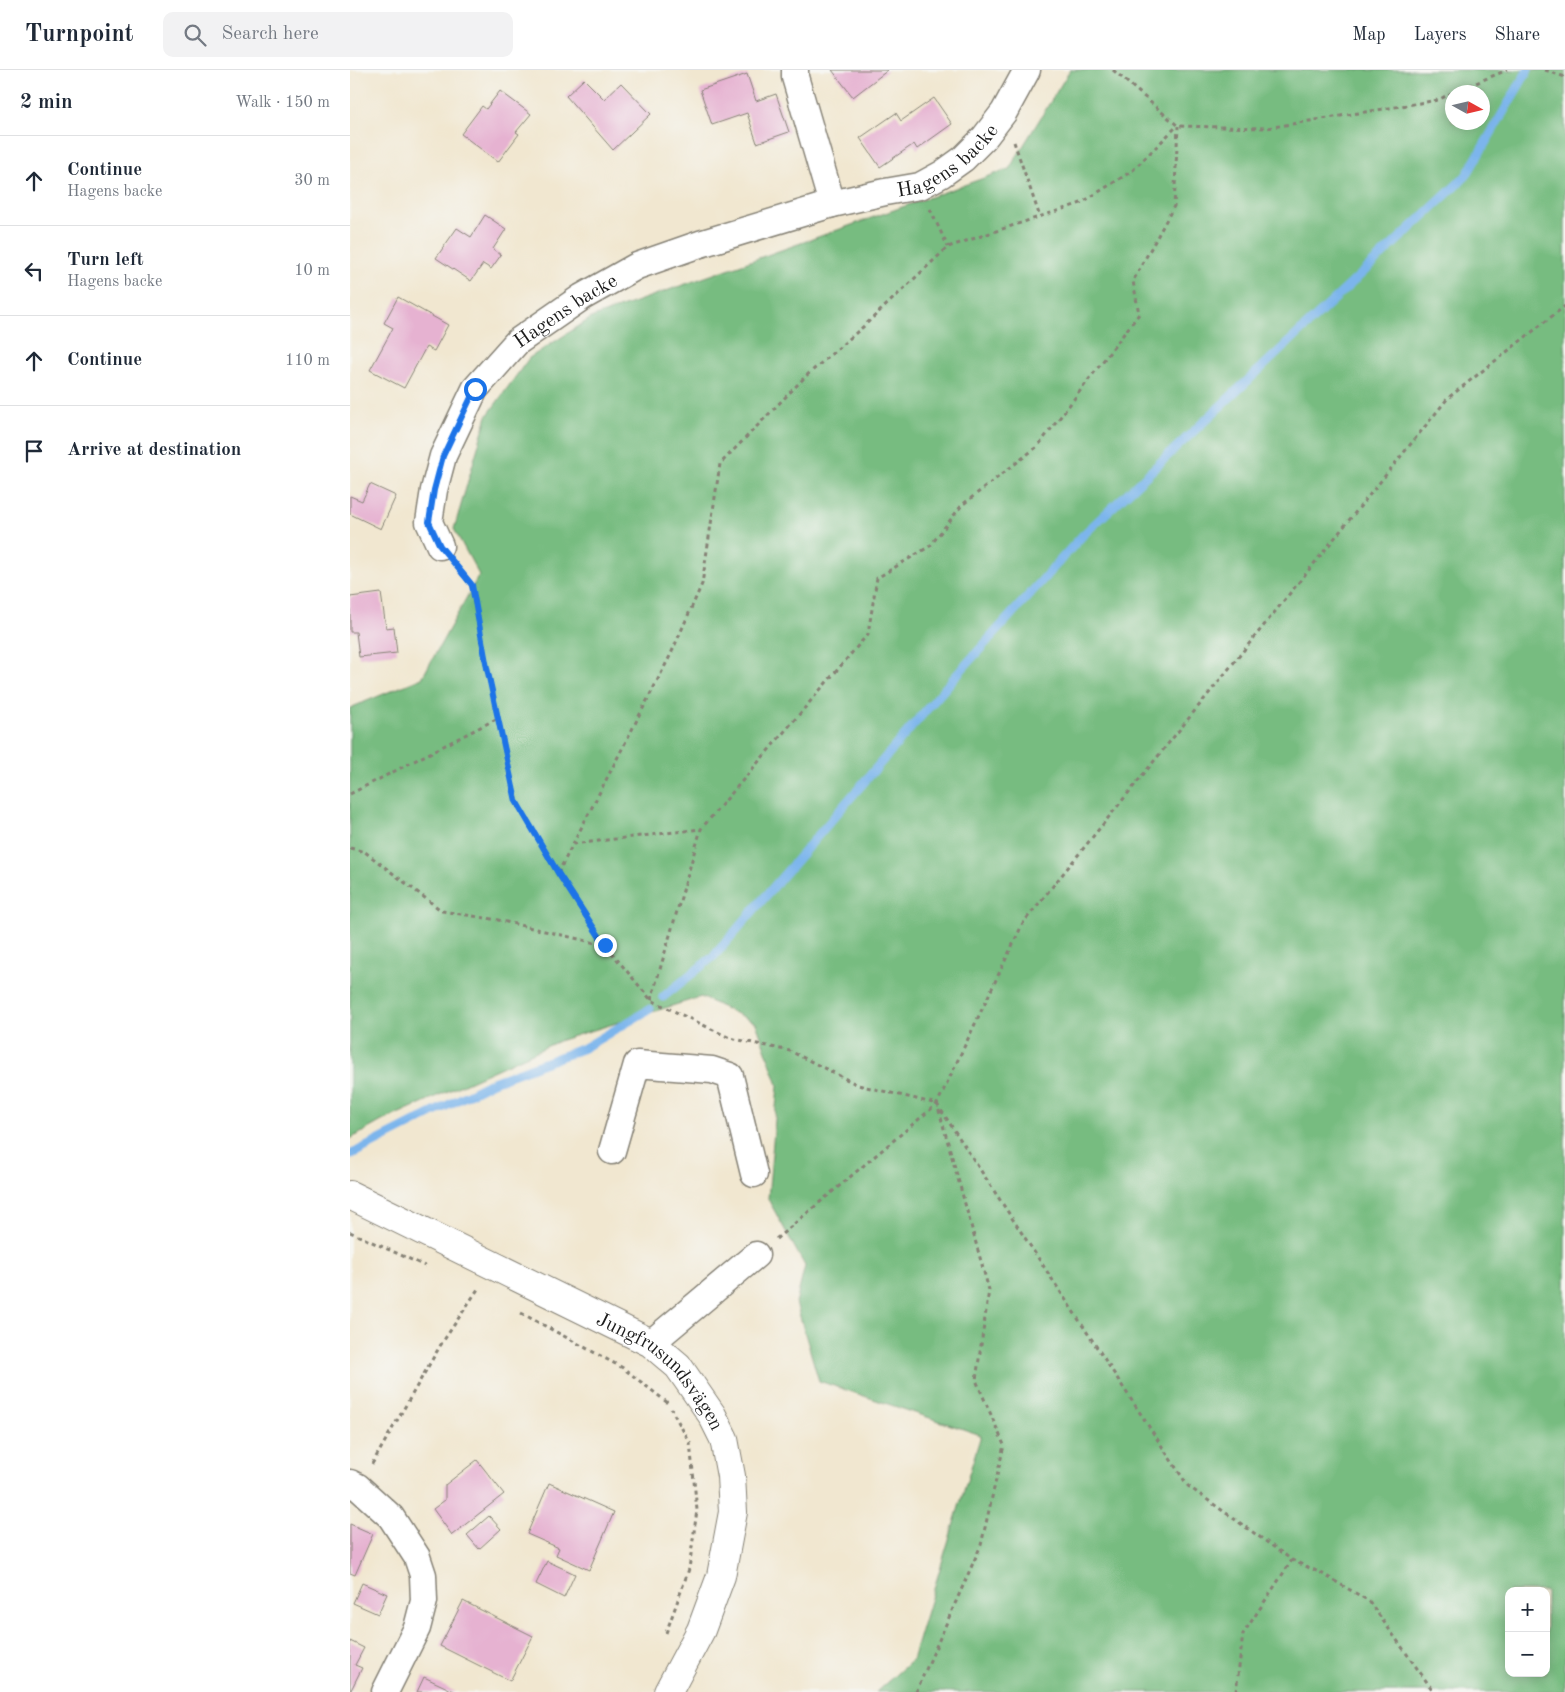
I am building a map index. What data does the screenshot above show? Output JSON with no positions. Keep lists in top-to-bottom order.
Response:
{
  "streets": {
    "street": ["Hagens backe", "Jungfrusundsvägen"]
  },
  "north": "right",
  "page": {
    "header": "Turnpoint",
    "search": "Search here",
    "nav": ["Map", "Layers", "Share"],
    "heading": ["2 min", "Walk · 150 m"],
    "list": [
      ["Continue", "Hagens backe", "30 m"],
      ["Turn left", "Hagens backe", "10 m"],
      ["Continue", "110 m"],
      "Arrive at destination"
    ],
    "map_buttons": ["+", "−"]
  }
}
